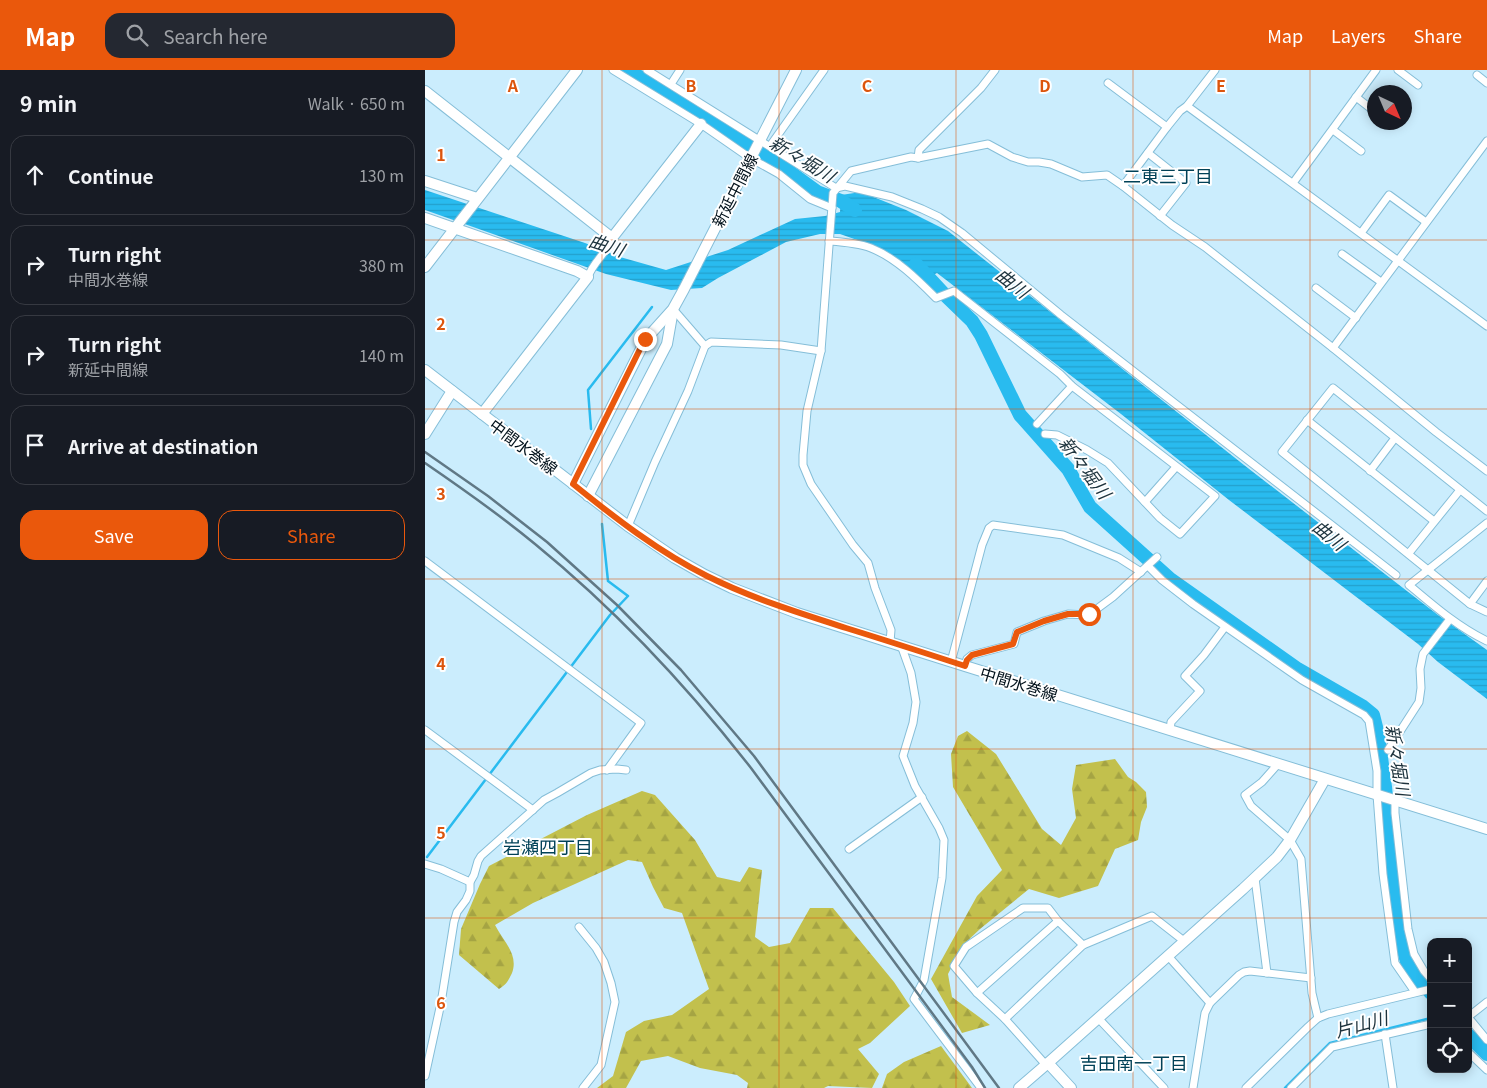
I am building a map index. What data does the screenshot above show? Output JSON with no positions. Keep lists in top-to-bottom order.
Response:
{
  "streets": {
    "main road": ["新延中間線", "中間水巻線"]
  },
  "crossings": [
    ["新延中間線", "中間水巻線"]
  ],
  "districts": ["二東三丁目", "岩瀬四丁目", "吉田南一丁目"],
  "water": ["新々堀川", "曲川", "片山川"],
  "north": "bottom right",
  "page": {
    "header": "Map",
    "search": "Search here",
    "nav": ["Map", "Layers", "Share"],
    "heading": ["9 min", "Walk · 650 m"],
    "list": [
      ["Continue", "130 m"],
      ["Turn right", "中間水巻線", "380 m"],
      ["Turn right", "新延中間線", "140 m"],
      "Arrive at destination"
    ],
    "buttons": ["Save", "Share"],
    "map_buttons": ["+", "−"]
  },
  "grid": {
    "columns": [
      "A",
      "B",
      "C",
      "D",
      "E"
    ],
    "rows": [
      "1",
      "2",
      "3",
      "4",
      "5",
      "6"
    ]
  }
}
